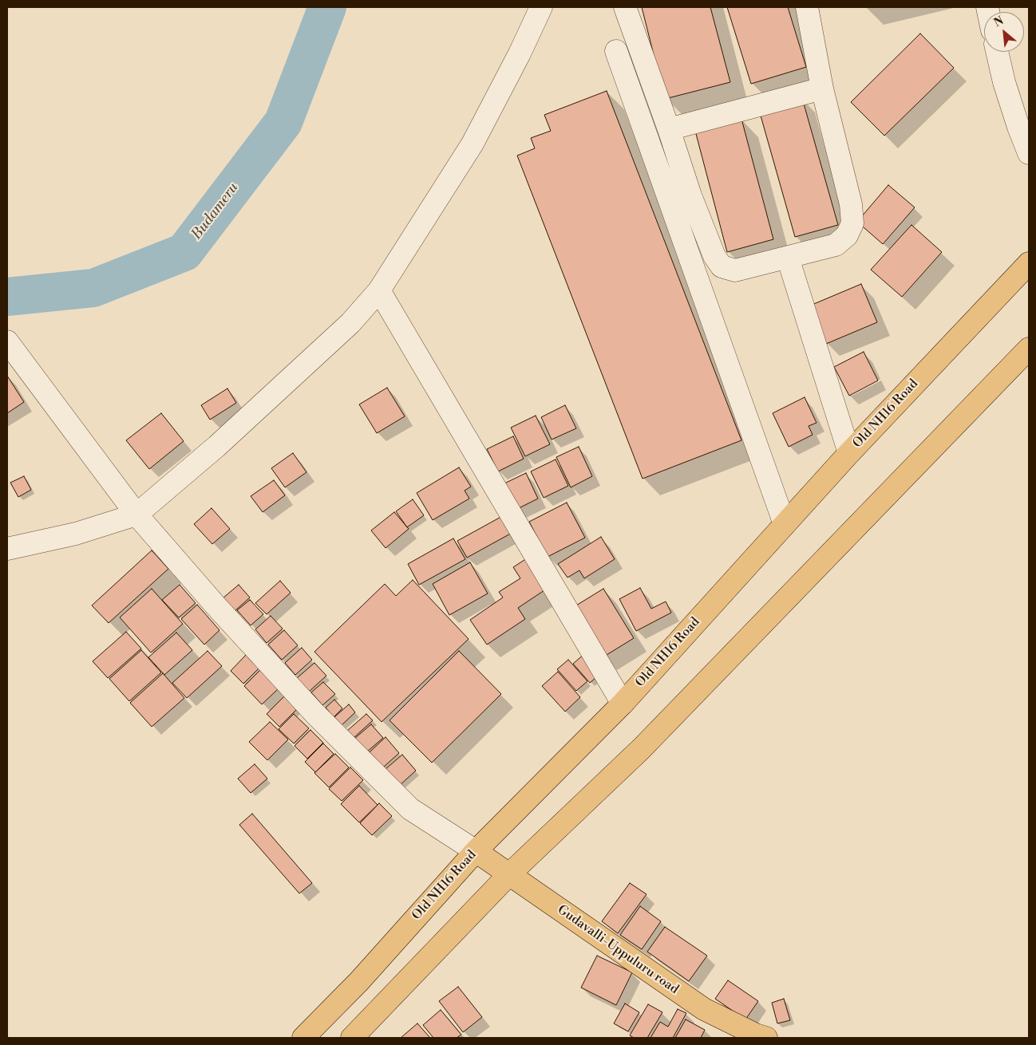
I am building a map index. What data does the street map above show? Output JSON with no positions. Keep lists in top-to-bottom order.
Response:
{
  "streets": {
    "main road": ["Old NH16 Road", "Gudavalli-Uppuluru road"]
  },
  "crossings": [
    ["Old NH16 Road", "Gudavalli-Uppuluru road"]
  ],
  "water": ["Budameru"],
  "north": "top left"
}
